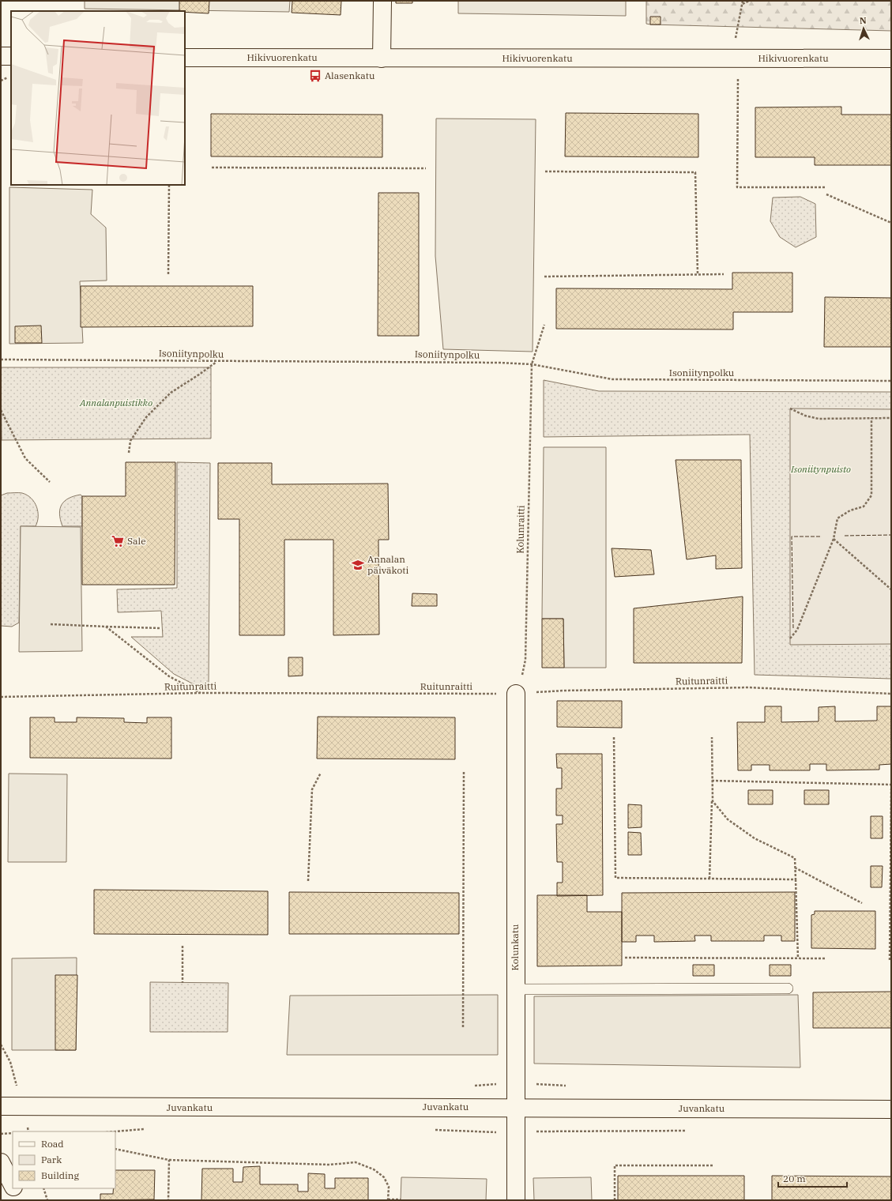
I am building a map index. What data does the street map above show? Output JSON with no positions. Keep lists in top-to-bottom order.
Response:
{
  "streets": {
    "street": ["Hikivuorenkatu", "Kolunkatu", "Juvankatu"],
    "path": ["Isoniitynpolku", "Kolunraitti", "Ruitunraitti"]
  },
  "crossings": [
    ["Isoniitynpolku", "Kolunraitti"],
    ["Kolunraitti", "Ruitunraitti"],
    ["Kolunraitti", "Kolunkatu"],
    ["Ruitunraitti", "Kolunkatu"],
    ["Kolunkatu", "Juvankatu"]
  ],
  "parks": ["Annalanpuistikko", "Isoniitynpuisto"],
  "places": {
    "bus stop": ["Alasenkatu"],
    "supermarket": ["Sale"],
    "school or university": ["Annalan päiväkoti"]
  },
  "legend": ["Road", "Park", "Building"],
  "scale_bar": "20 m",
  "north": "top"
}
